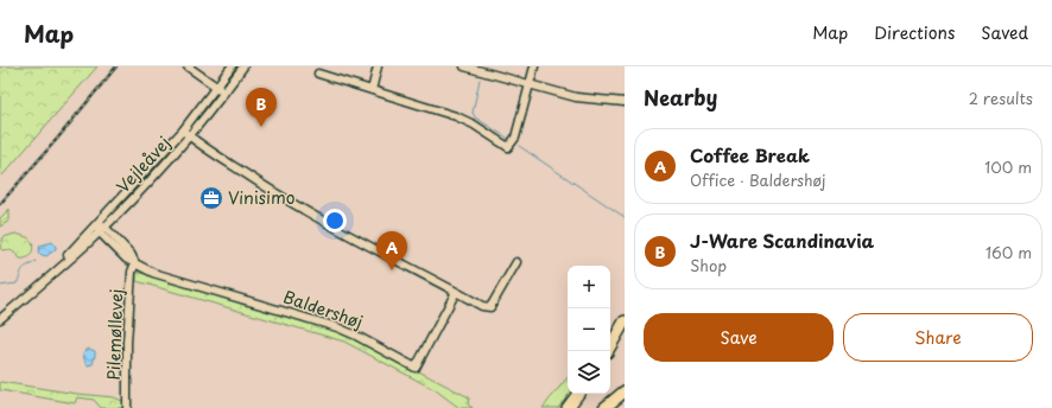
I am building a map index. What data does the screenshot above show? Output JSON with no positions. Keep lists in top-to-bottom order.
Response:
{
  "streets": {
    "street": ["Vejleåvej", "Baldershøj", "Pilemøllevej"]
  },
  "crossings": [
    ["Vejleåvej", "Baldershøj"],
    ["Baldershøj", "Pilemøllevej"]
  ],
  "places": {
    "office": ["Vinisimo"]
  },
  "page": {
    "header": "Map",
    "nav": ["Map", "Directions", "Saved"],
    "heading": ["Nearby", "2 results"],
    "pins": ["B", "A"],
    "list": [
      {
        "mark": "A",
        "name": "Coffee Break",
        "note": "Office · Baldershøj",
        "value": "100 m"
      },
      {
        "mark": "B",
        "name": "J-Ware Scandinavia",
        "note": "Shop",
        "value": "160 m"
      }
    ],
    "map_buttons": ["+", "−"],
    "buttons": ["Save", "Share"]
  }
}
